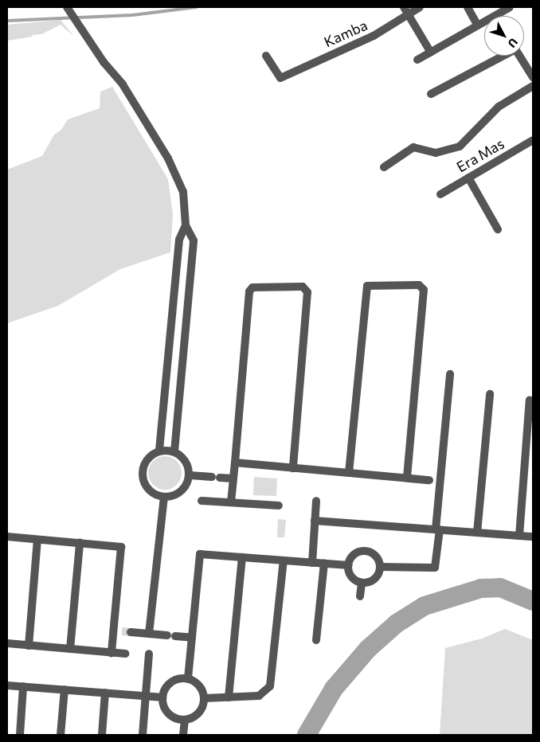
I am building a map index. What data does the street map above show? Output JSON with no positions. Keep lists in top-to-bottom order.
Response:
{
  "streets": {
    "street": ["Kamba", "Era Mas"]
  },
  "north": "bottom right"
}
